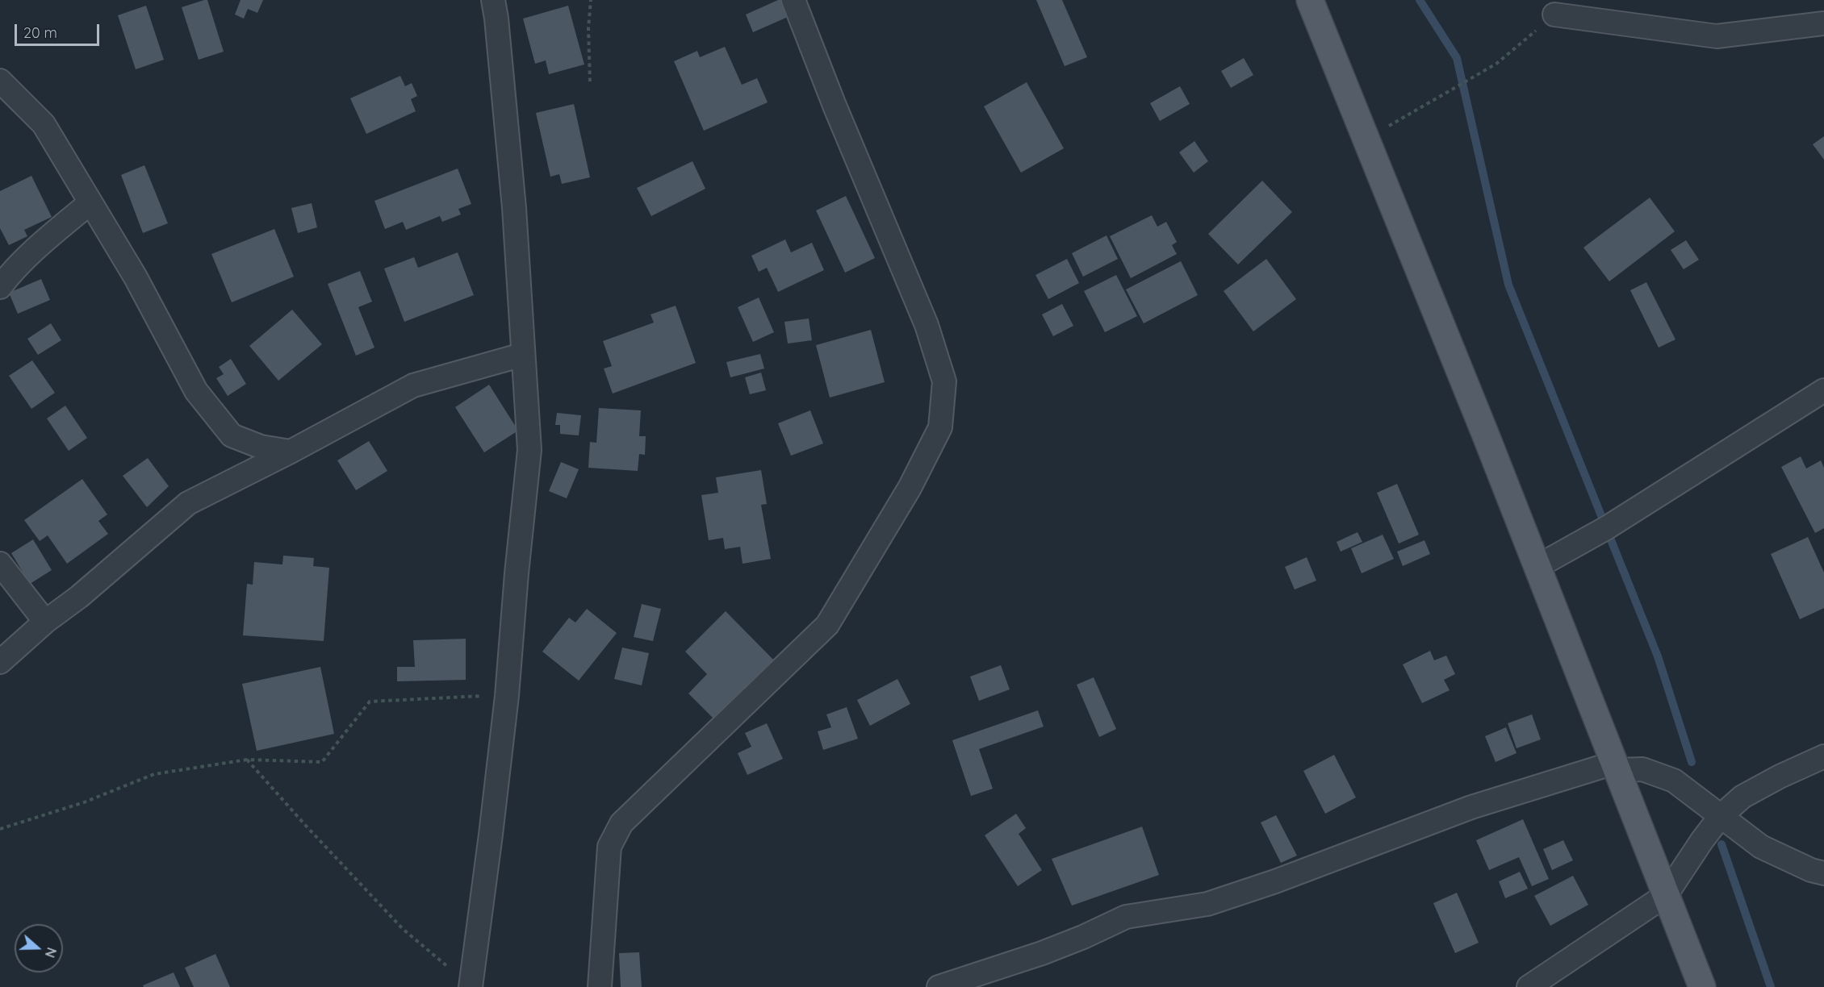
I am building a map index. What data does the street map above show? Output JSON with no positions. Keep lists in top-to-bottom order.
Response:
{
  "scale_bar": "20 m",
  "north": "right"
}
